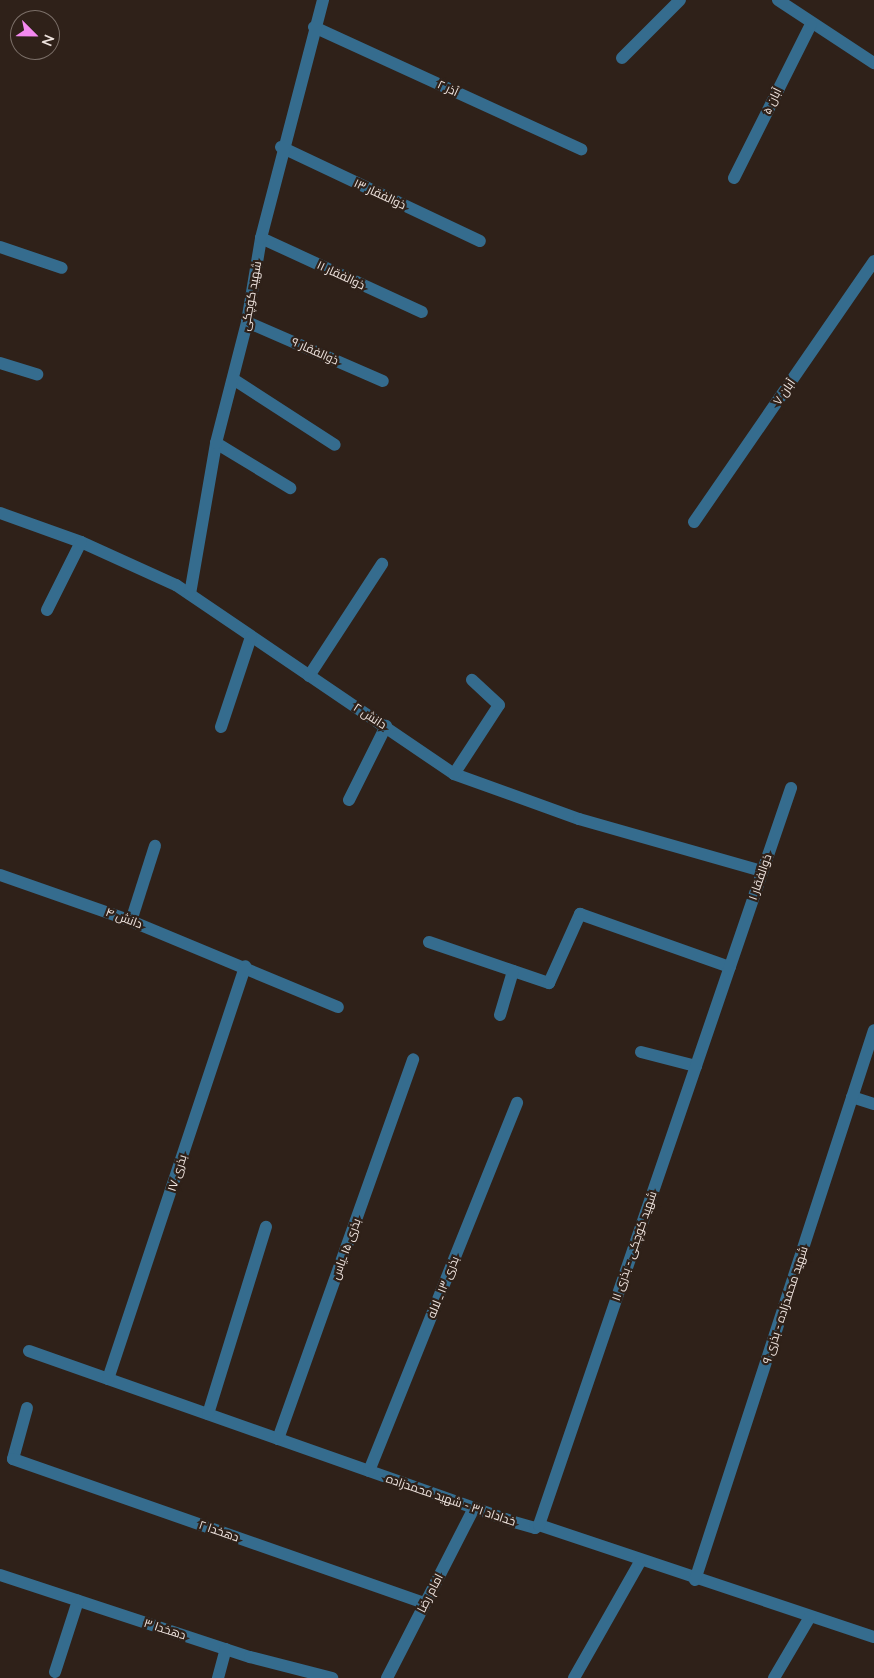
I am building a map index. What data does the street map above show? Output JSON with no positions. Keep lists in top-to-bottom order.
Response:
{
  "streets": {
    "street": [
      "آذر ۲",
      "آبان ۵",
      "ذوالفقار ۱۳",
      "ذوالفقار ۱۱",
      "شهید کوچکی",
      "ذوالفقار ۹",
      "آبان ۷",
      "دانش ۲",
      "ذوالفقار ۱",
      "دانش ۴",
      "بذری ۱۷",
      "شهید کوچکی - بذری ۱۱",
      "بذری ۱۵ ـ‌یاس",
      "بذری ۱۳ ـ لاله",
      "شهید محمدزاده - بذری ۹",
      "خداداد ۳۱ - شهید محمدزاده",
      "دهخدا ۲",
      "امام رضا",
      "دهخدا ۳"
    ]
  },
  "crossings": [
    ["آذر ۲", "شهید کوچکی"],
    ["ذوالفقار ۱۳", "شهید کوچکی"],
    ["ذوالفقار ۱۱", "شهید کوچکی"],
    ["شهید کوچکی", "ذوالفقار ۹"],
    ["شهید کوچکی", "دانش ۲"],
    ["دانش ۲", "ذوالفقار ۱"],
    ["ذوالفقار ۱", "شهید کوچکی - بذری ۱۱"],
    ["دانش ۴", "بذری ۱۷"],
    ["بذری ۱۷", "خداداد ۳۱ - شهید محمدزاده"],
    ["شهید کوچکی - بذری ۱۱", "خداداد ۳۱ - شهید محمدزاده"],
    ["بذری ۱۵ ـ‌یاس", "خداداد ۳۱ - شهید محمدزاده"],
    ["بذری ۱۳ ـ لاله", "خداداد ۳۱ - شهید محمدزاده"],
    ["شهید محمدزاده - بذری ۹", "خداداد ۳۱ - شهید محمدزاده"],
    ["خداداد ۳۱ - شهید محمدزاده", "امام رضا"],
    ["دهخدا ۲", "امام رضا"]
  ],
  "north": "bottom right"
}
